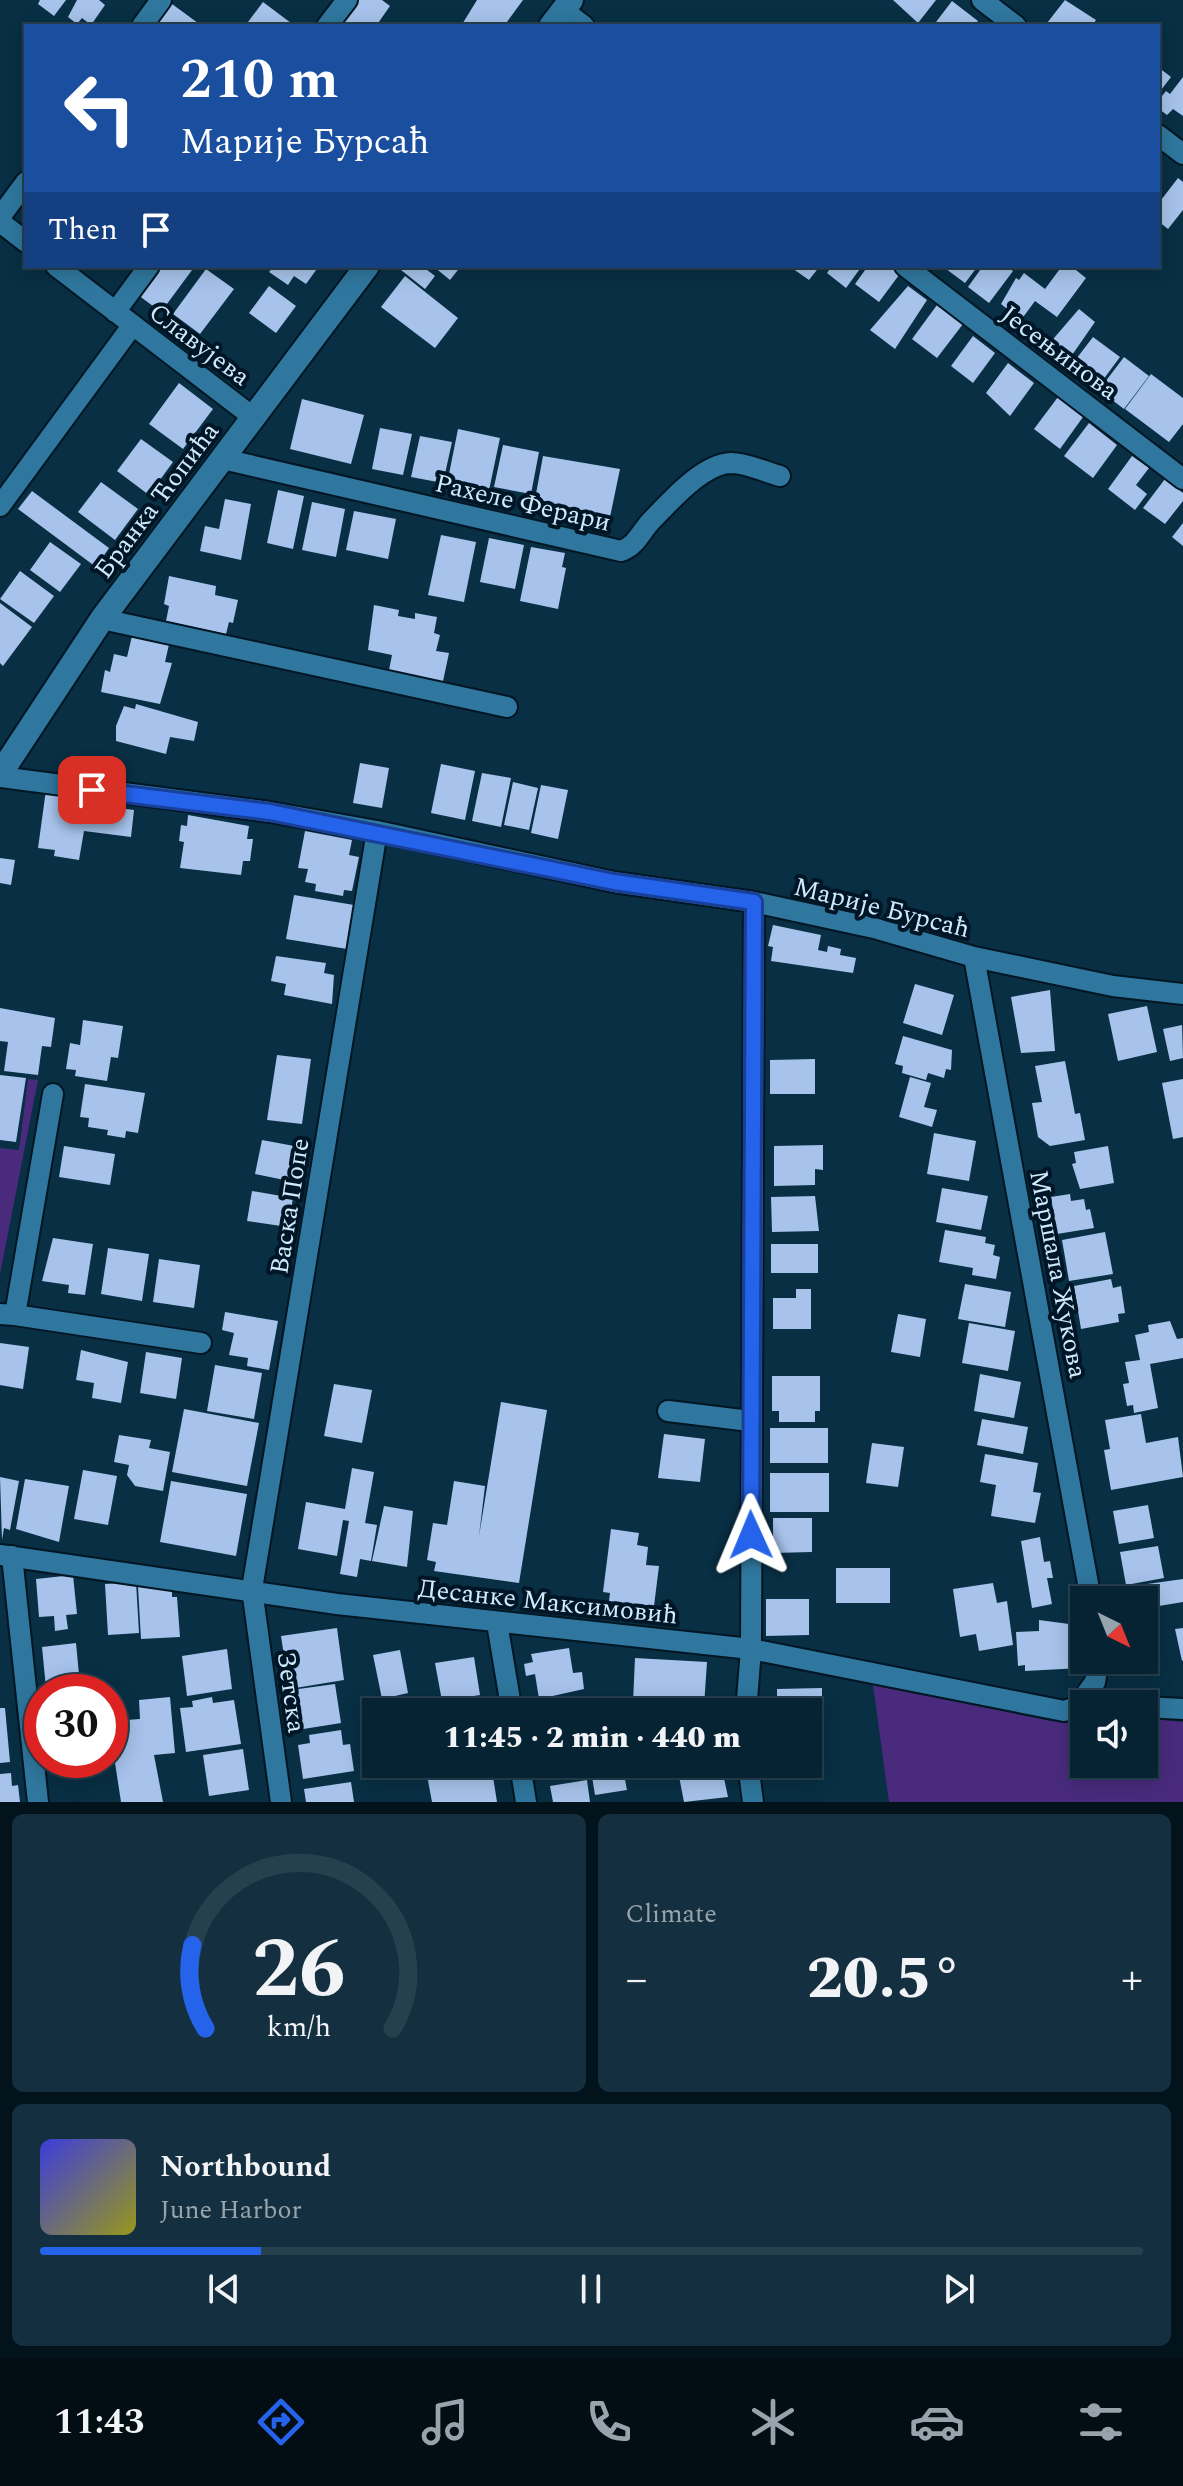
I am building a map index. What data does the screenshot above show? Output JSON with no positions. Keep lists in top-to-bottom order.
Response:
{
  "streets": {
    "street": [
      "Славујева",
      "Јесењинова",
      "Бранка Ћопића",
      "Рахеле Ферари",
      "Марије Бурсаћ",
      "Васка Попе",
      "Маршала Жукова",
      "Десанке Максимовић",
      "Зетска"
    ]
  },
  "crossings": [
    ["Славујева", "Бранка Ћопића"],
    ["Бранка Ћопића", "Рахеле Ферари"],
    ["Бранка Ћопића", "Марије Бурсаћ"],
    ["Марије Бурсаћ", "Васка Попе"],
    ["Марије Бурсаћ", "Маршала Жукова"],
    ["Васка Попе", "Десанке Максимовић"],
    ["Васка Попе", "Зетска"],
    ["Десанке Максимовић", "Зетска"]
  ],
  "north": "bottom right",
  "page": {
    "turn": ["210 m", "Марије Бурсаћ"],
    "then": "Then",
    "limit": "30",
    "trip": "11:45 · 2 min · 440 m",
    "tile": "Climate",
    "heat": ["−", "20.5°", "+"],
    "song": ["Northbound", "June Harbor"],
    "tabs": "11:43",
    "gauge": ["26", "km/h"]
  }
}
